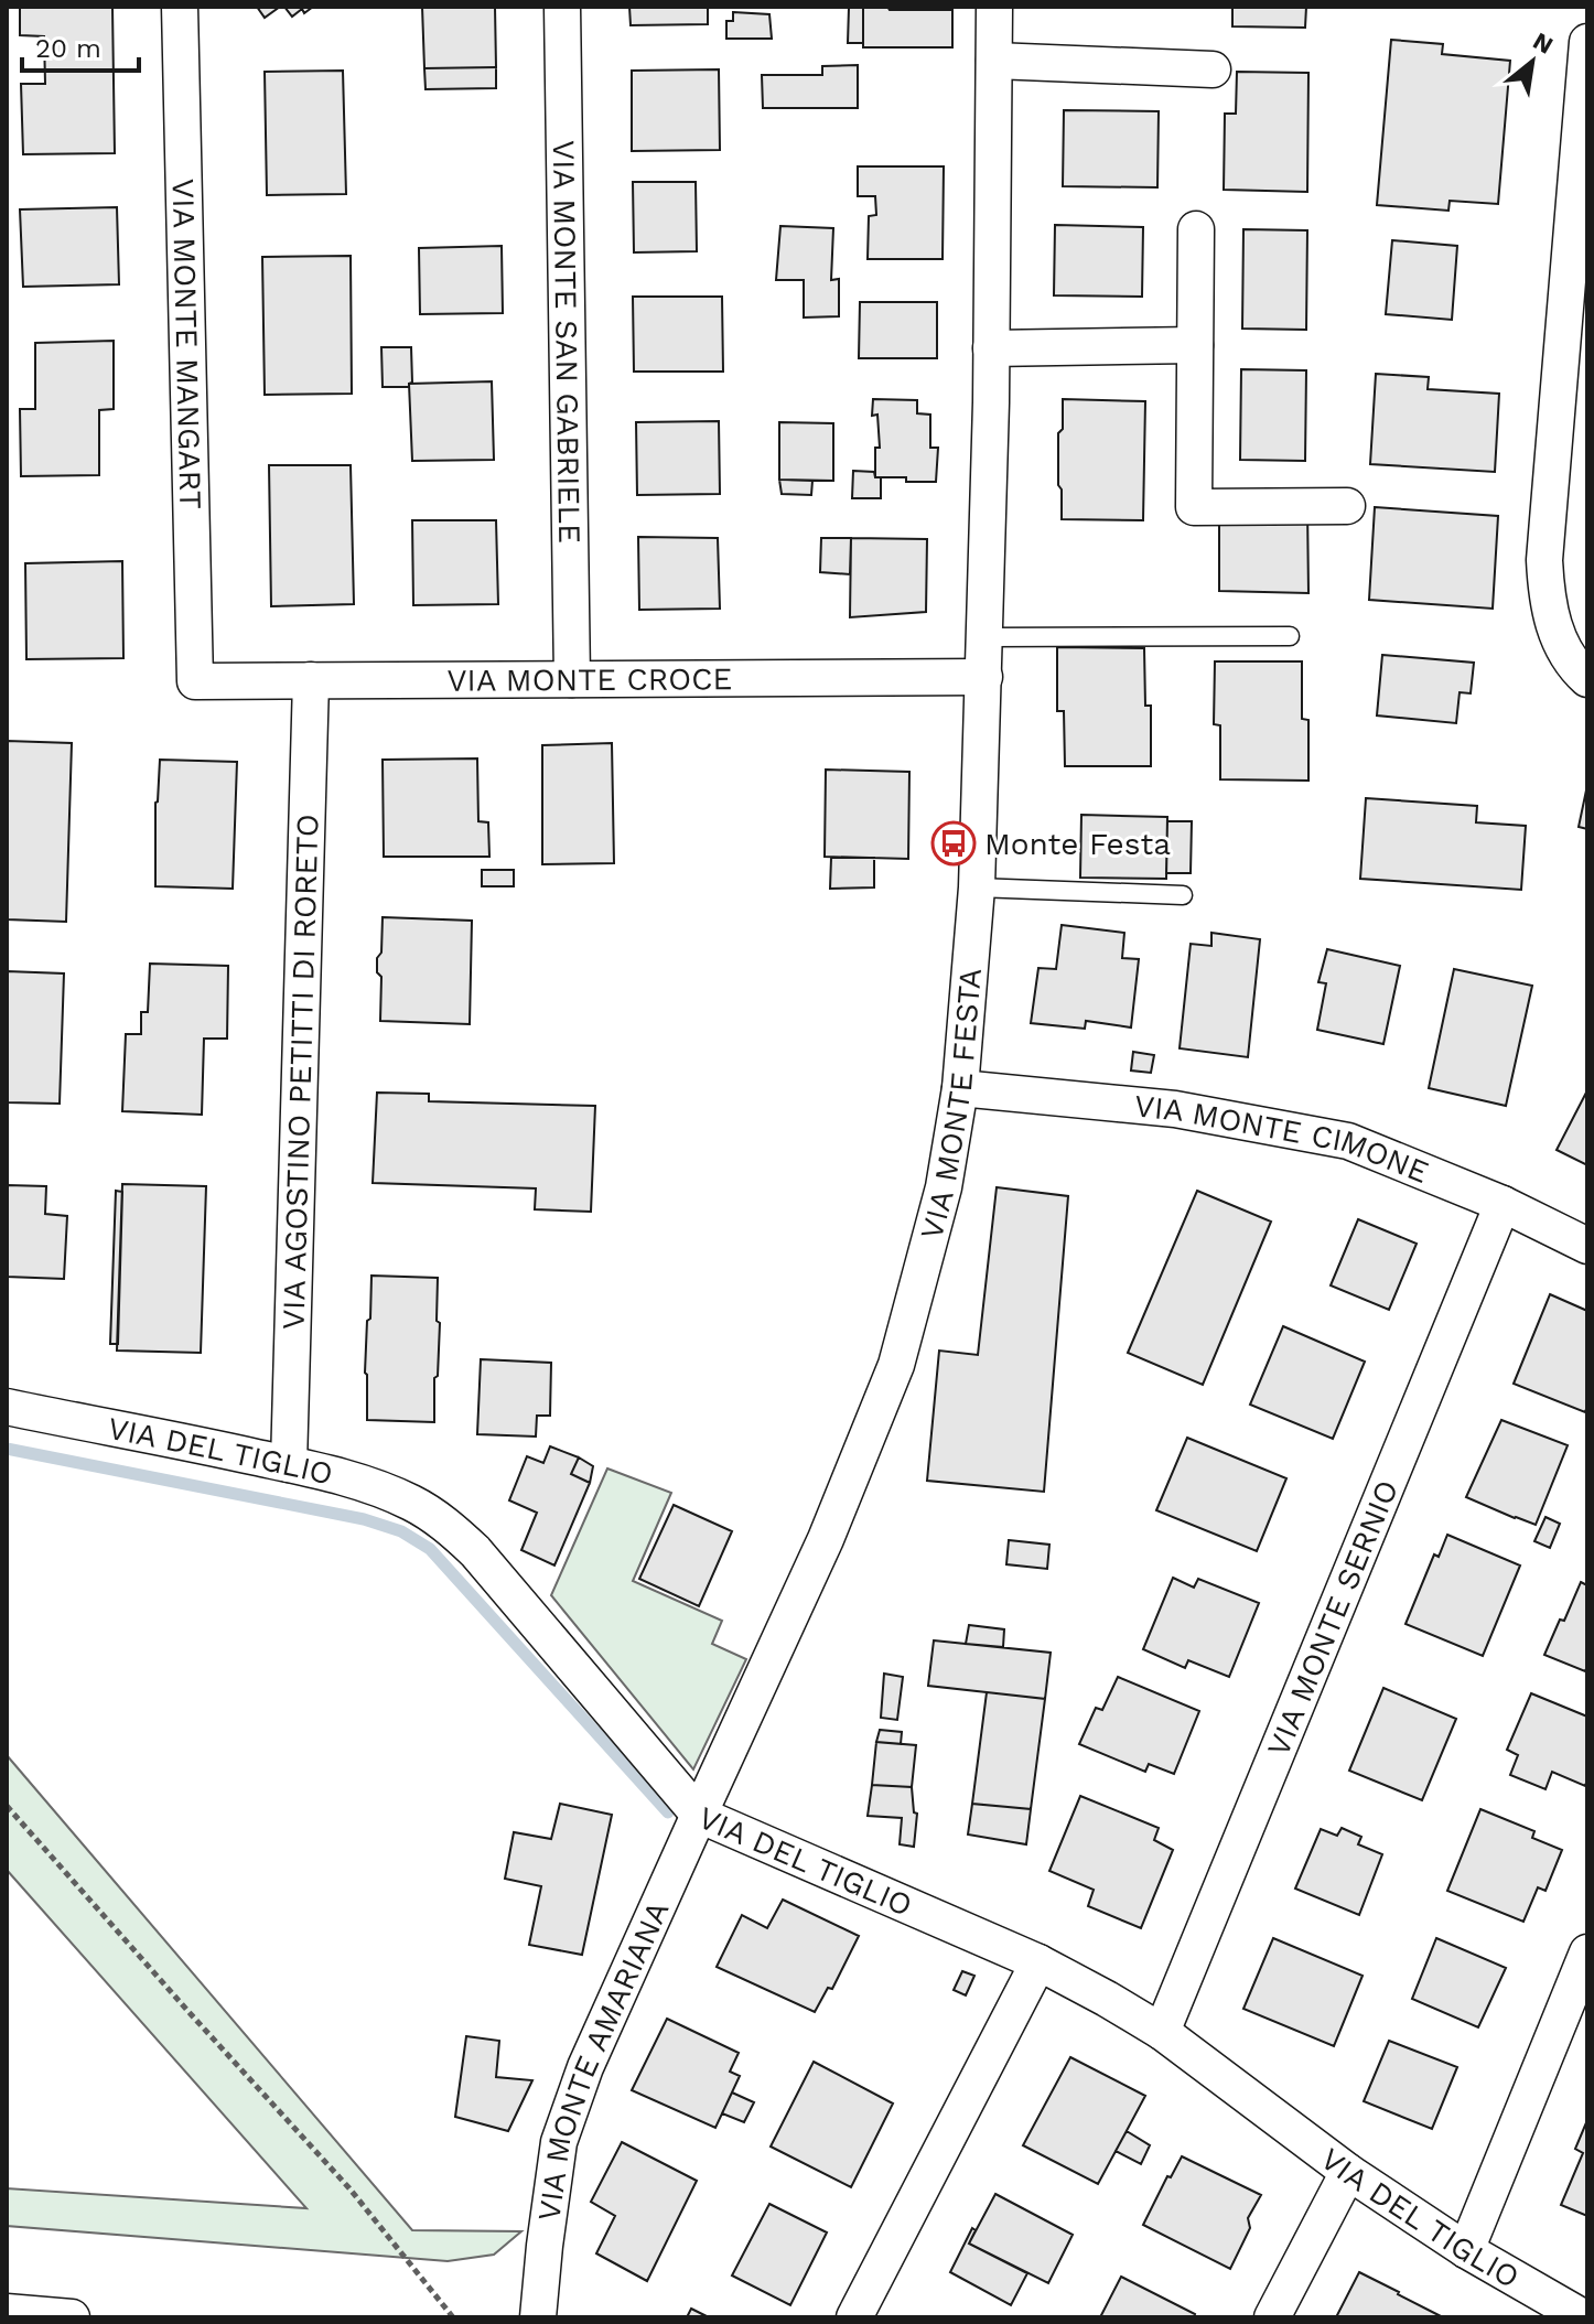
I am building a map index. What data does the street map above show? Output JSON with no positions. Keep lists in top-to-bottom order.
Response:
{
  "streets": {
    "street": [
      "VIA MONTE SAN GABRIELE",
      "VIA MONTE MANGART",
      "VIA MONTE CROCE",
      "VIA AGOSTINO PETITTI DI RORETO",
      "VIA MONTE FESTA",
      "VIA MONTE CIMONE",
      "VIA DEL TIGLIO",
      "VIA MONTE SERNIO",
      "VIA MONTE AMARIANA"
    ]
  },
  "crossings": [
    ["VIA MONTE SAN GABRIELE", "VIA MONTE CROCE"],
    ["VIA MONTE MANGART", "VIA MONTE CROCE"],
    ["VIA MONTE CROCE", "VIA AGOSTINO PETITTI DI RORETO"],
    ["VIA MONTE CROCE", "VIA MONTE FESTA"],
    ["VIA AGOSTINO PETITTI DI RORETO", "VIA DEL TIGLIO"],
    ["VIA MONTE FESTA", "VIA MONTE CIMONE"],
    ["VIA MONTE FESTA", "VIA DEL TIGLIO"],
    ["VIA MONTE FESTA", "VIA MONTE AMARIANA"],
    ["VIA MONTE CIMONE", "VIA MONTE SERNIO"],
    ["VIA DEL TIGLIO", "VIA MONTE SERNIO"],
    ["VIA DEL TIGLIO", "VIA MONTE AMARIANA"]
  ],
  "places": {
    "bus stop": ["Monte Festa"]
  },
  "scale_bar": "20 m",
  "north": "top right"
}
